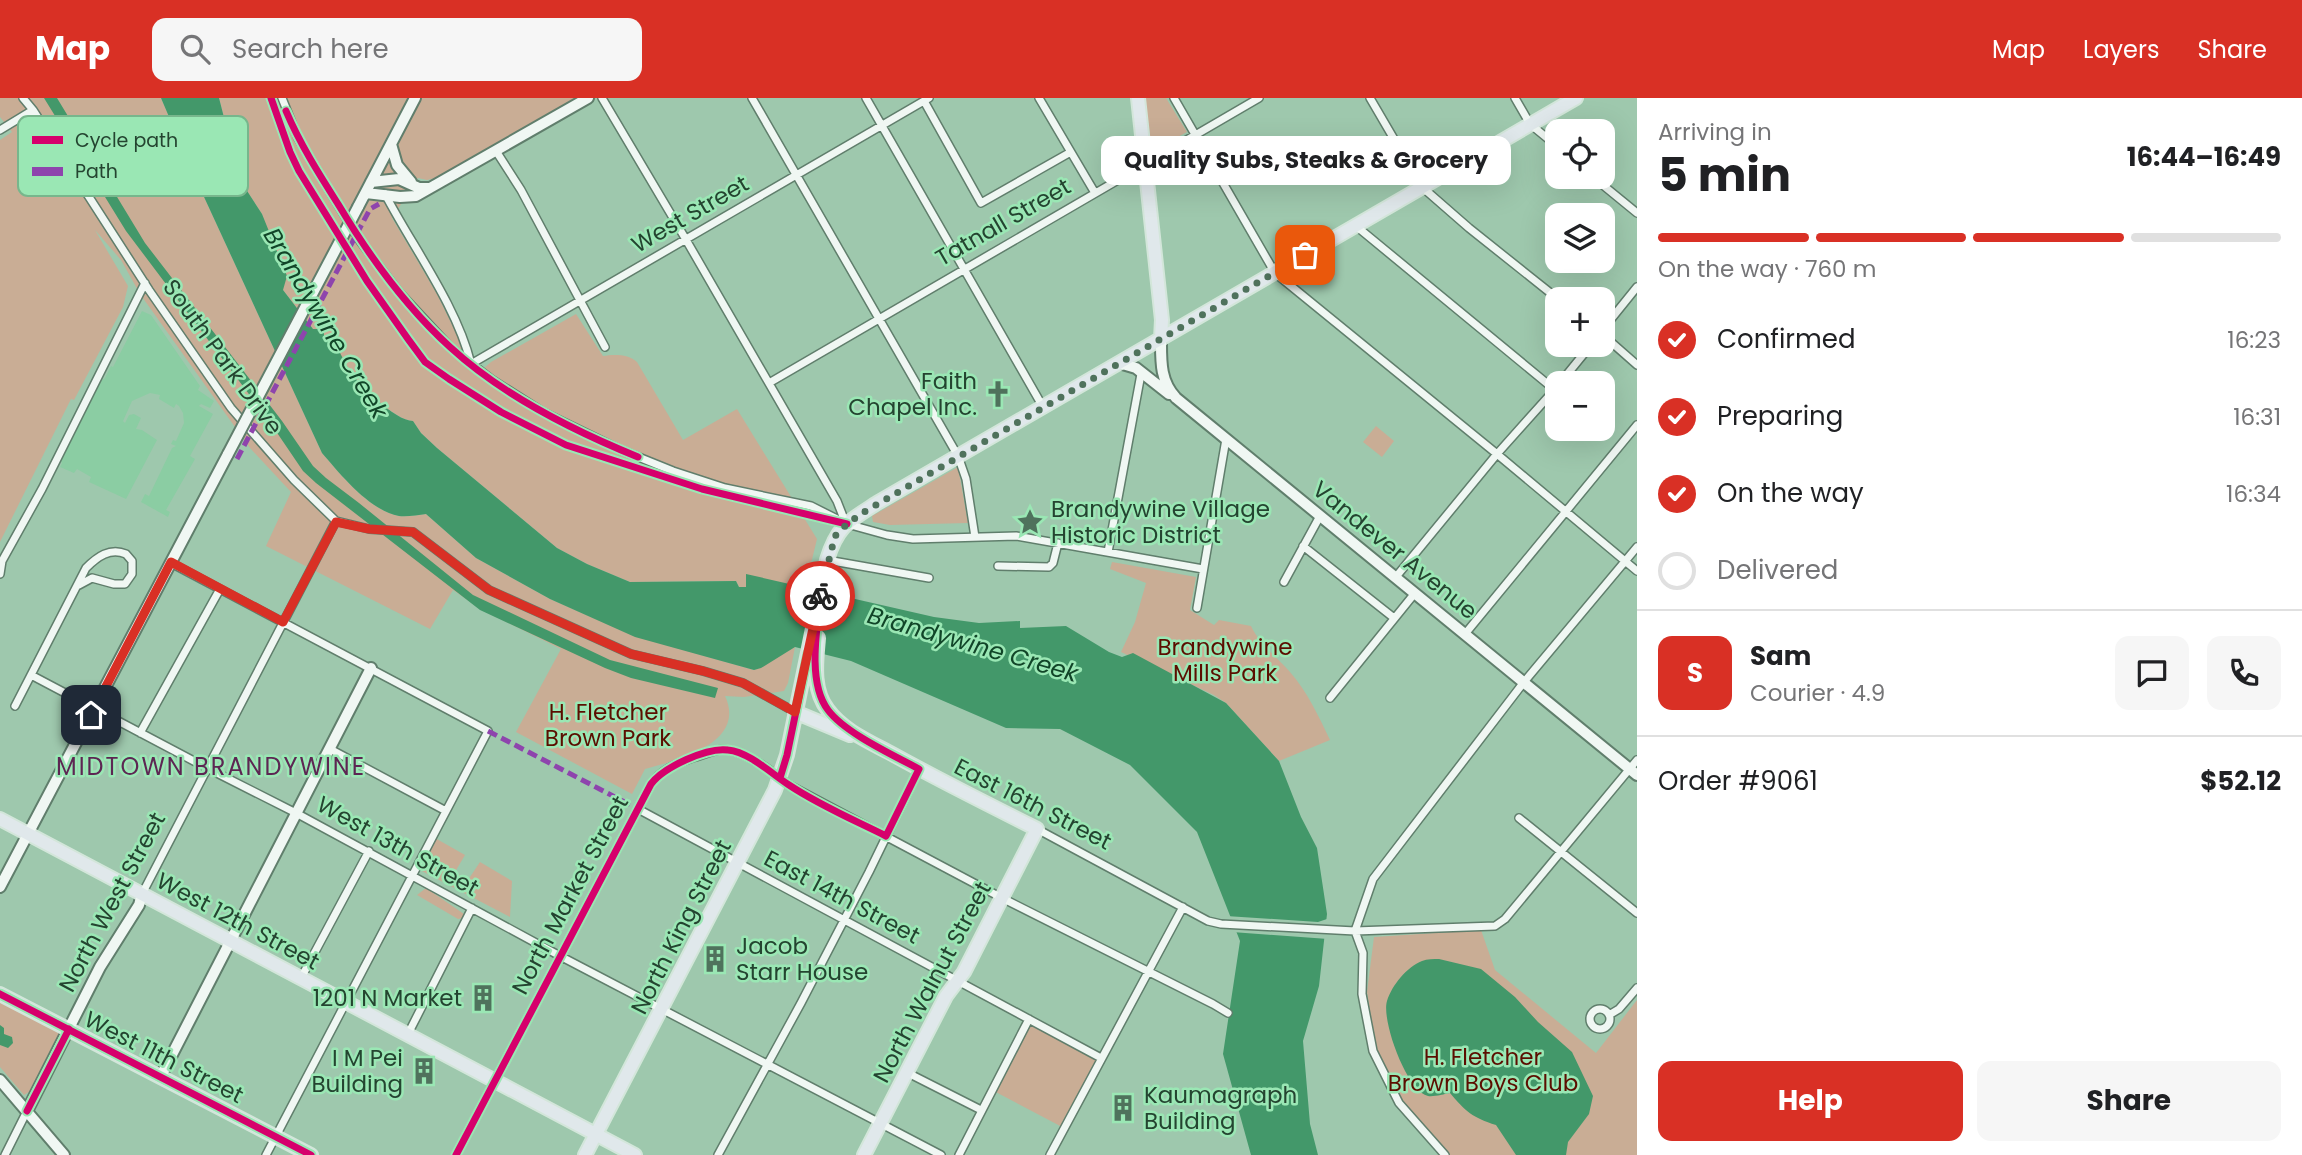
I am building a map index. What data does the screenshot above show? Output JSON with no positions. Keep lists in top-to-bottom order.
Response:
{
  "streets": {
    "main road": [
      "East 16th Street",
      "West 12th Street",
      "North King Street",
      "North Walnut Street",
      "West 11th Street"
    ],
    "street": [
      "West Street",
      "Tatnall Street",
      "South Park Drive",
      "Vandever Avenue",
      "West 13th Street",
      "North Market Street",
      "East 14th Street",
      "North West Street"
    ]
  },
  "crossings": [
    ["South Park Drive", "North West Street"],
    ["Vandever Avenue", "East 16th Street"],
    ["East 16th Street", "North Walnut Street"],
    ["West 13th Street", "North Market Street"],
    ["West 13th Street", "North West Street"],
    ["West 13th Street", "North King Street"],
    ["West 13th Street", "North Walnut Street"],
    ["North Market Street", "East 14th Street"],
    ["North Market Street", "West 12th Street"],
    ["North Market Street", "North King Street"],
    ["North Market Street", "North Walnut Street"],
    ["East 14th Street", "North King Street"],
    ["East 14th Street", "North Walnut Street"],
    ["North West Street", "West 12th Street"],
    ["North West Street", "West 11th Street"],
    ["West 12th Street", "North King Street"]
  ],
  "districts": ["MIDTOWN BRANDYWINE"],
  "water": ["Brandywine Creek"],
  "parks": ["Brandywine Mills Park", "H. Fletcher Brown Park", "H. Fletcher Brown Boys Club"],
  "places": {
    "other": ["Quality Subs, Steaks & Grocery"],
    "church": ["Faith Chapel Inc."],
    "place": ["Brandywine Village Historic District"],
    "building": [
      "Jacob Starr House",
      "1201 N Market",
      "I M Pei Building",
      "Kaumagraph Building"
    ]
  },
  "legend": ["Cycle path", "Path"],
  "page": {
    "header": "Map",
    "search": "Search here",
    "nav": ["Map", "Layers", "Share"],
    "heading": ["5 min", "Arriving in", "16:44–16:49"],
    "panel": [
      "Sam",
      "Courier · 4.9",
      "Order #9061",
      "$52.12"
    ],
    "map_buttons": ["+", "−"],
    "bubble": "Quality Subs, Steaks & Grocery",
    "bar": "On the way · 760 m",
    "list": [
      ["Confirmed", "16:23"],
      ["Preparing", "16:31"],
      ["On the way", "16:34"],
      "Delivered"
    ],
    "round": "S",
    "buttons": ["Help", "Share"]
  }
}
